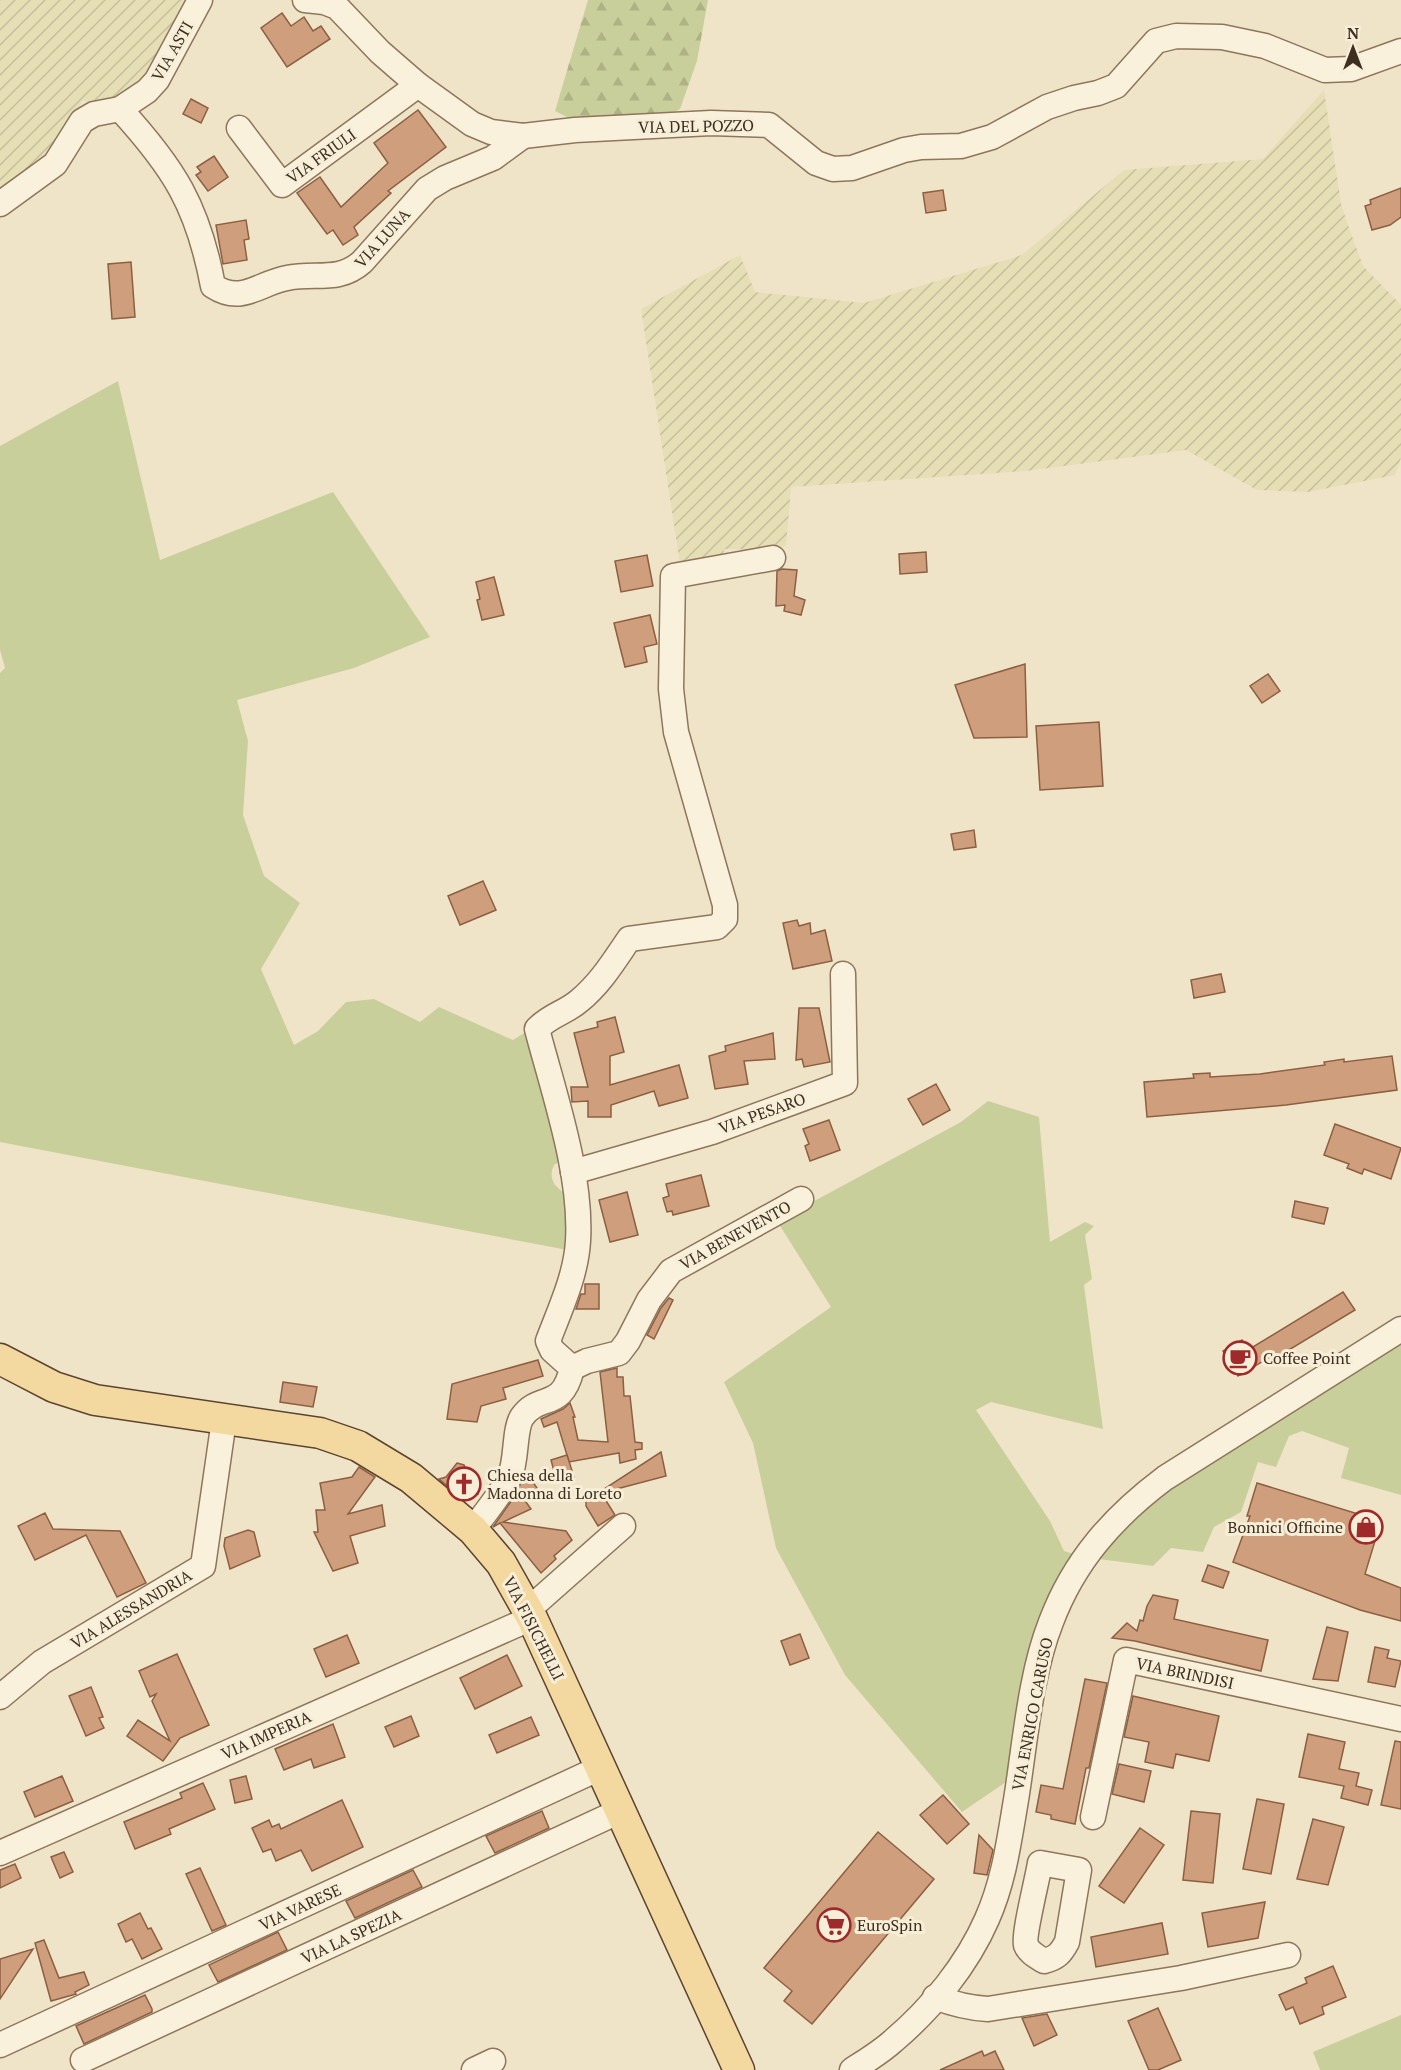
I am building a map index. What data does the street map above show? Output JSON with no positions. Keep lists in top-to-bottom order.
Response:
{
  "streets": {
    "main road": ["VIA FISICHELLI"],
    "street": [
      "VIA ASTI",
      "VIA DEL POZZO",
      "VIA FRIULI",
      "VIA LUNA",
      "VIA PESARO",
      "VIA BENEVENTO",
      "VIA ALESSANDRIA",
      "VIA BRINDISI",
      "VIA ENRICO CARUSO",
      "VIA IMPERIA",
      "VIA VARESE",
      "VIA LA SPEZIA"
    ]
  },
  "crossings": [
    ["VIA ASTI", "VIA LUNA"],
    ["VIA DEL POZZO", "VIA FRIULI"],
    ["VIA DEL POZZO", "VIA LUNA"],
    ["VIA ALESSANDRIA", "VIA FISICHELLI"],
    ["VIA FISICHELLI", "VIA IMPERIA"],
    ["VIA FISICHELLI", "VIA VARESE"],
    ["VIA FISICHELLI", "VIA LA SPEZIA"]
  ],
  "places": {
    "cafe": ["Coffee Point"],
    "church": ["Chiesa della Madonna di Loreto"],
    "shop": ["Bonnici Officine"],
    "supermarket": ["EuroSpin"]
  },
  "north": "top"
}
